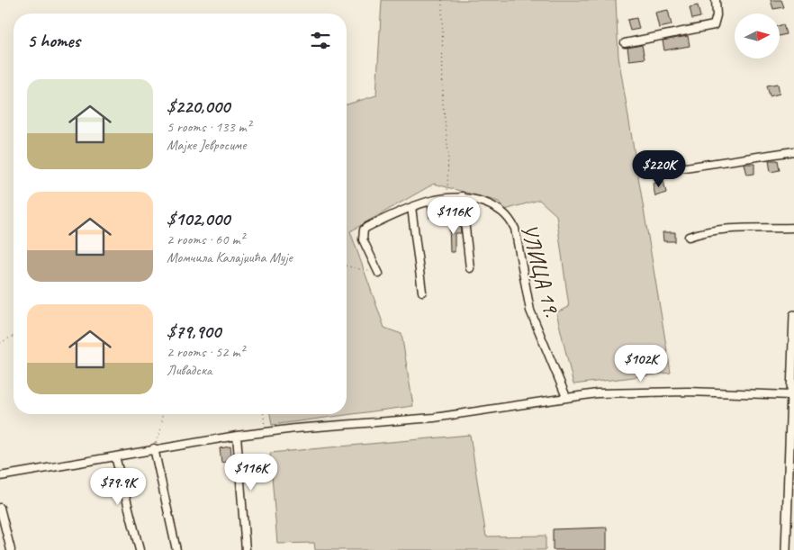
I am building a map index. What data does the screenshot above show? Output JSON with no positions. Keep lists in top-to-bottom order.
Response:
{
  "streets": {
    "street": ["УЛИЦА 19."]
  },
  "north": "right",
  "page": {
    "heading": "5 homes",
    "list": [
      {
        "name": "$220,000",
        "note": "5 rooms · 133 m² · Мајке Јевросиме"
      },
      {
        "name": "$102,000",
        "note": "2 rooms · 60 m² · Момчила Калајџића Мује"
      },
      {
        "name": "$79,900",
        "note": "2 rooms · 52 m² · Ливадска"
      }
    ],
    "price": [
      "$220K",
      "$116K",
      "$102K",
      "$116K",
      "$79.9K"
    ]
  }
}
